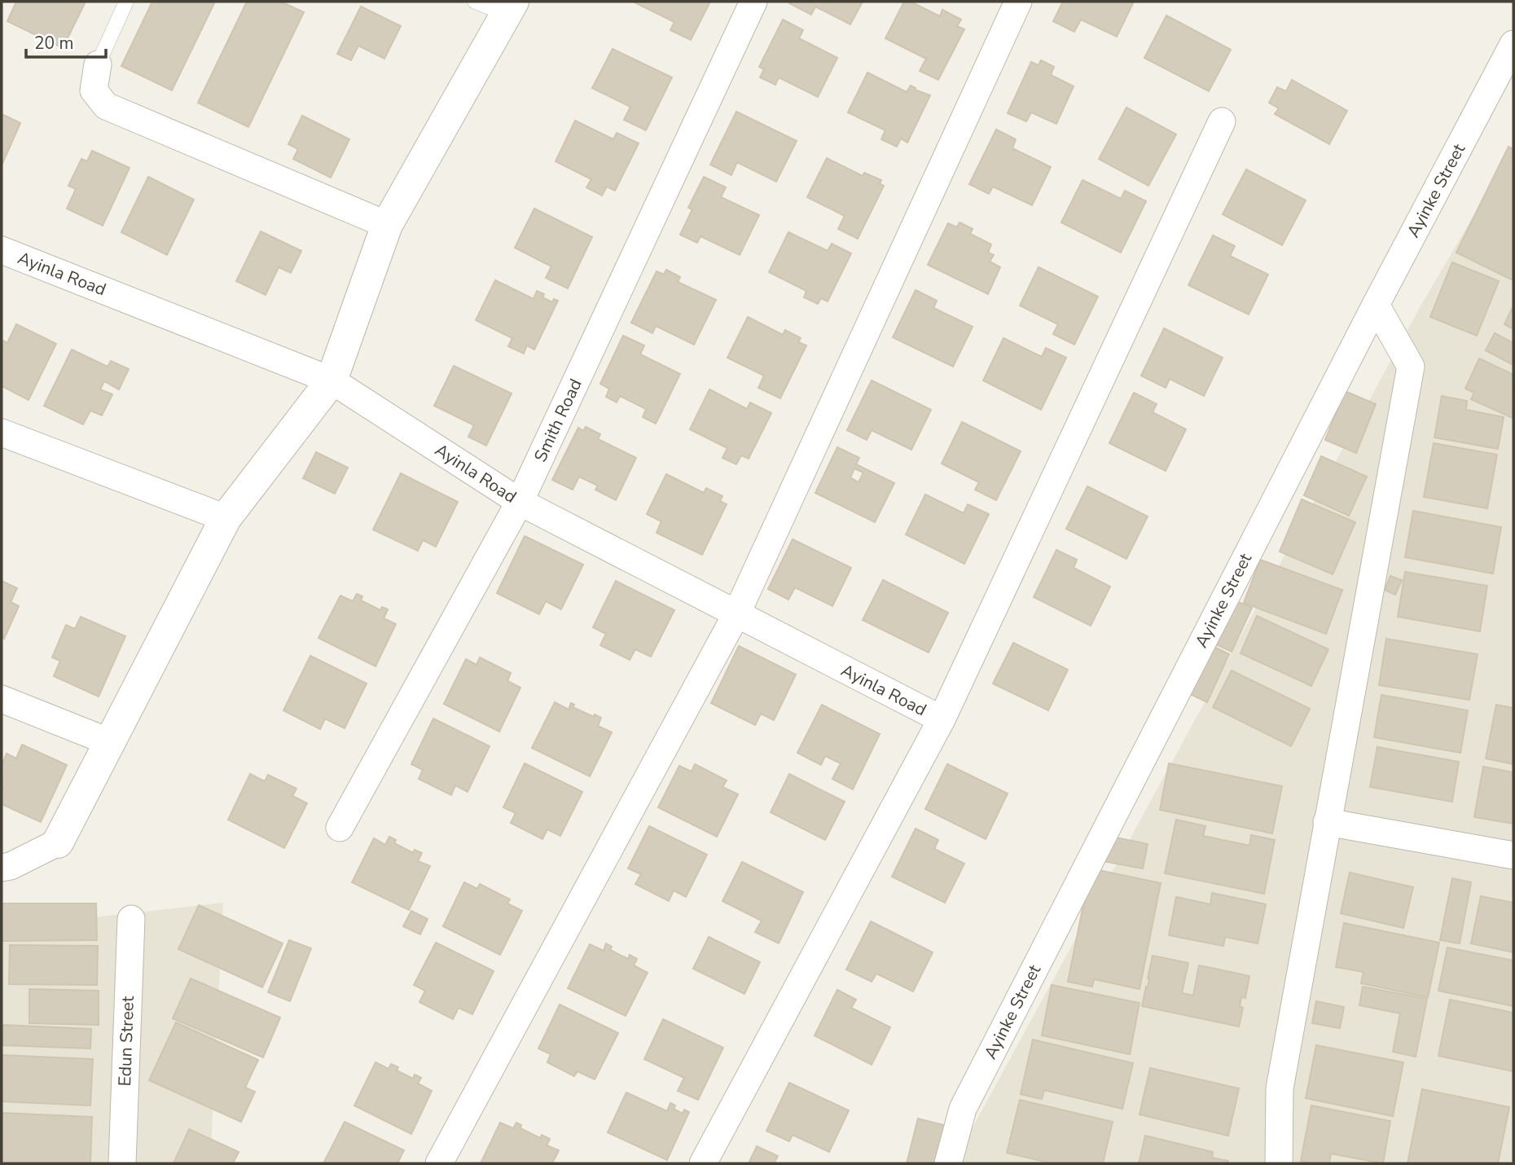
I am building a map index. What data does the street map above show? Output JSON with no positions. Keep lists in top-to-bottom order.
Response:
{
  "streets": {
    "street": [
      "Ayinke Street",
      "Ayinla Road",
      "Smith Road",
      "Edun Street"
    ]
  },
  "crossings": [
    ["Ayinla Road", "Smith Road"]
  ],
  "scale_bar": "20 m"
}
